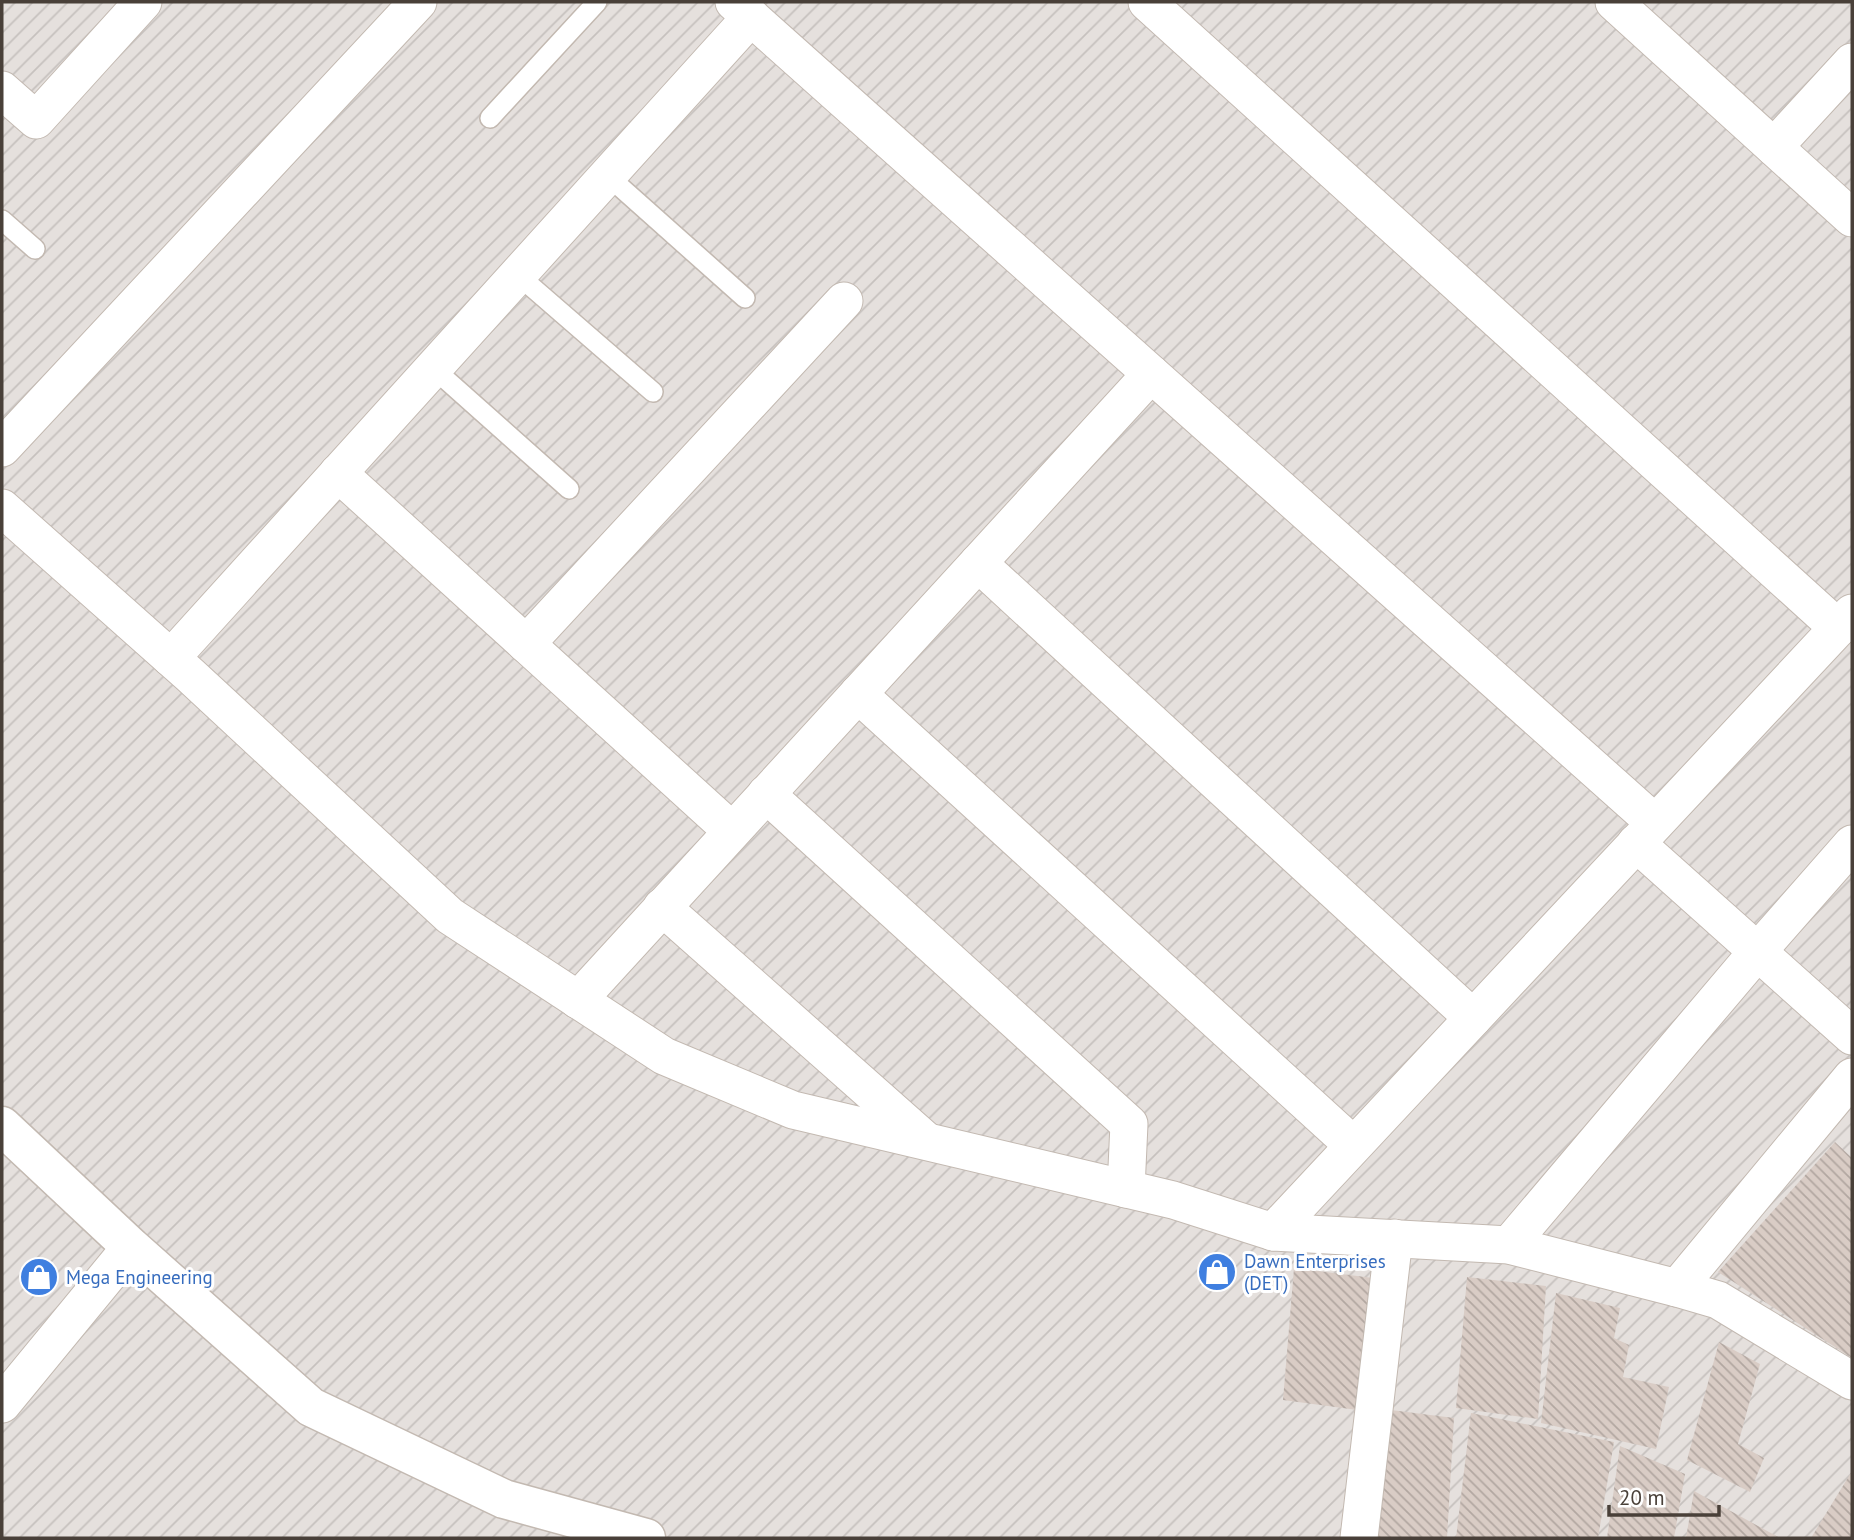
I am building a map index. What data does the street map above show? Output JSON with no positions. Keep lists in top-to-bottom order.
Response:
{
  "places": {
    "shop": ["Dawn Enterprises (DET)", "Mega Engineering"]
  },
  "scale_bar": "20 m"
}
